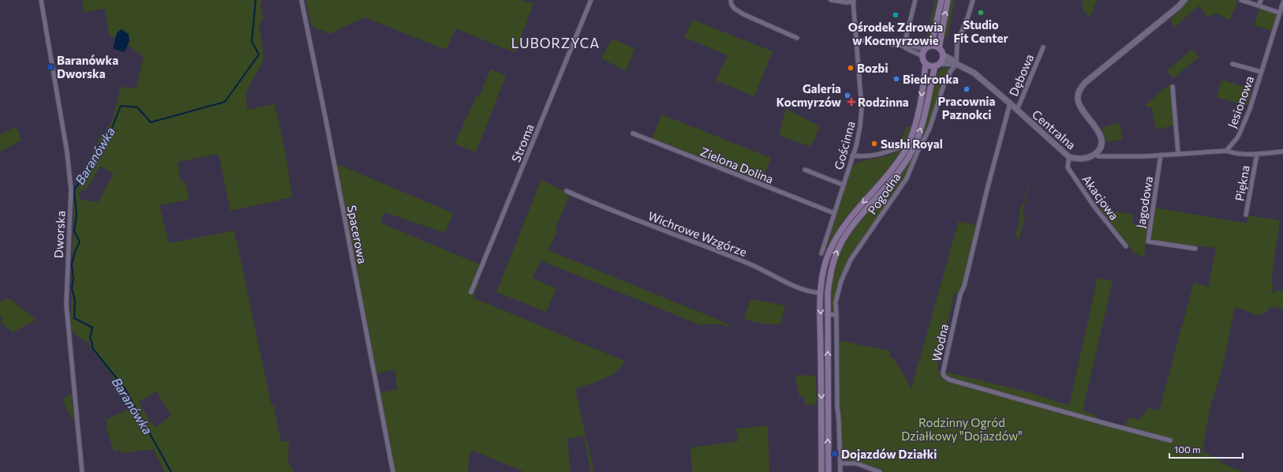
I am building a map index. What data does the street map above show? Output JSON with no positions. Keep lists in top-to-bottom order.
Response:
{
  "streets": {
    "street": [
      "Dębowa",
      "Jesionowa",
      "Centralna",
      "Stroma",
      "Gościnna",
      "Zielona Dolina",
      "Piękna",
      "Pogodna",
      "Akacjowa",
      "Jagodowa",
      "Wichrowe Wzgórze",
      "Dworska",
      "Spacerowa",
      "Wodna"
    ]
  },
  "crossings": [
    ["Dębowa", "Centralna"],
    ["Centralna", "Pogodna"],
    ["Centralna", "Akacjowa"],
    ["Centralna", "Wodna"],
    ["Gościnna", "Zielona Dolina"]
  ],
  "districts": ["LUBORZYCA"],
  "water": ["Baranówka"],
  "parks": ["Rodzinny Ogród Działkowy \"Dojazdów\""],
  "places": {
    "other": [
      "Studio Fit Center",
      "Ośrodek Zdrowia w Kocmyrzowie",
      "Bozbi",
      "Biedronka",
      "Pracownia Paznokci",
      "Galeria Kocmyrzów",
      "Sushi Royal"
    ],
    "transit": ["Baranówka Dworska", "Dojazdów Działki"],
    "health": ["Rodzinna"]
  },
  "scale_bar": "100 m"
}
